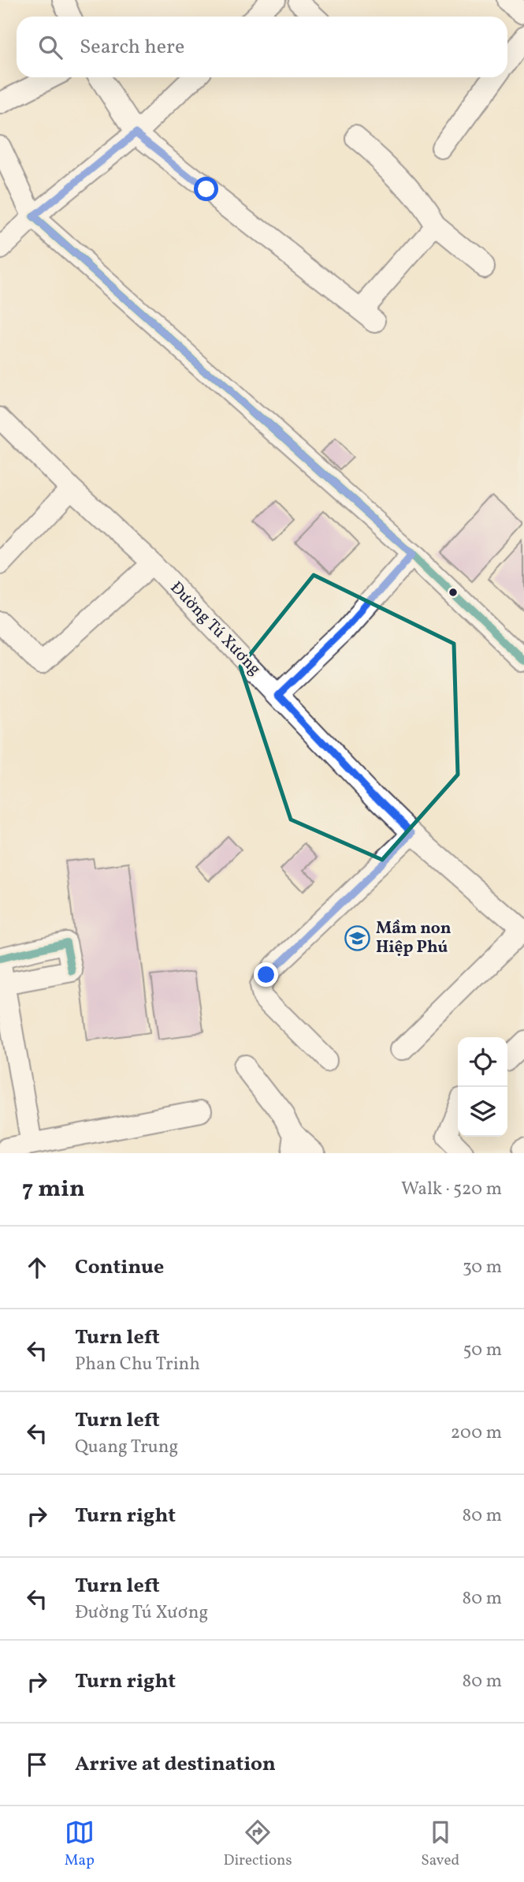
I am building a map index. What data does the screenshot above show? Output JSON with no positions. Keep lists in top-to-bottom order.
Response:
{
  "streets": {
    "street": ["Đường Tú Xương"]
  },
  "places": {
    "school or university": ["Mầm non Hiệp Phú"]
  },
  "page": {
    "search": "Search here",
    "heading": ["7 min", "Walk · 520 m"],
    "list": [
      ["Continue", "30 m"],
      ["Turn left", "Phan Chu Trinh", "50 m"],
      ["Turn left", "Quang Trung", "200 m"],
      ["Turn right", "80 m"],
      ["Turn left", "Đường Tú Xương", "80 m"],
      ["Turn right", "80 m"],
      "Arrive at destination"
    ],
    "nav": ["Map", "Directions", "Saved"]
  }
}
